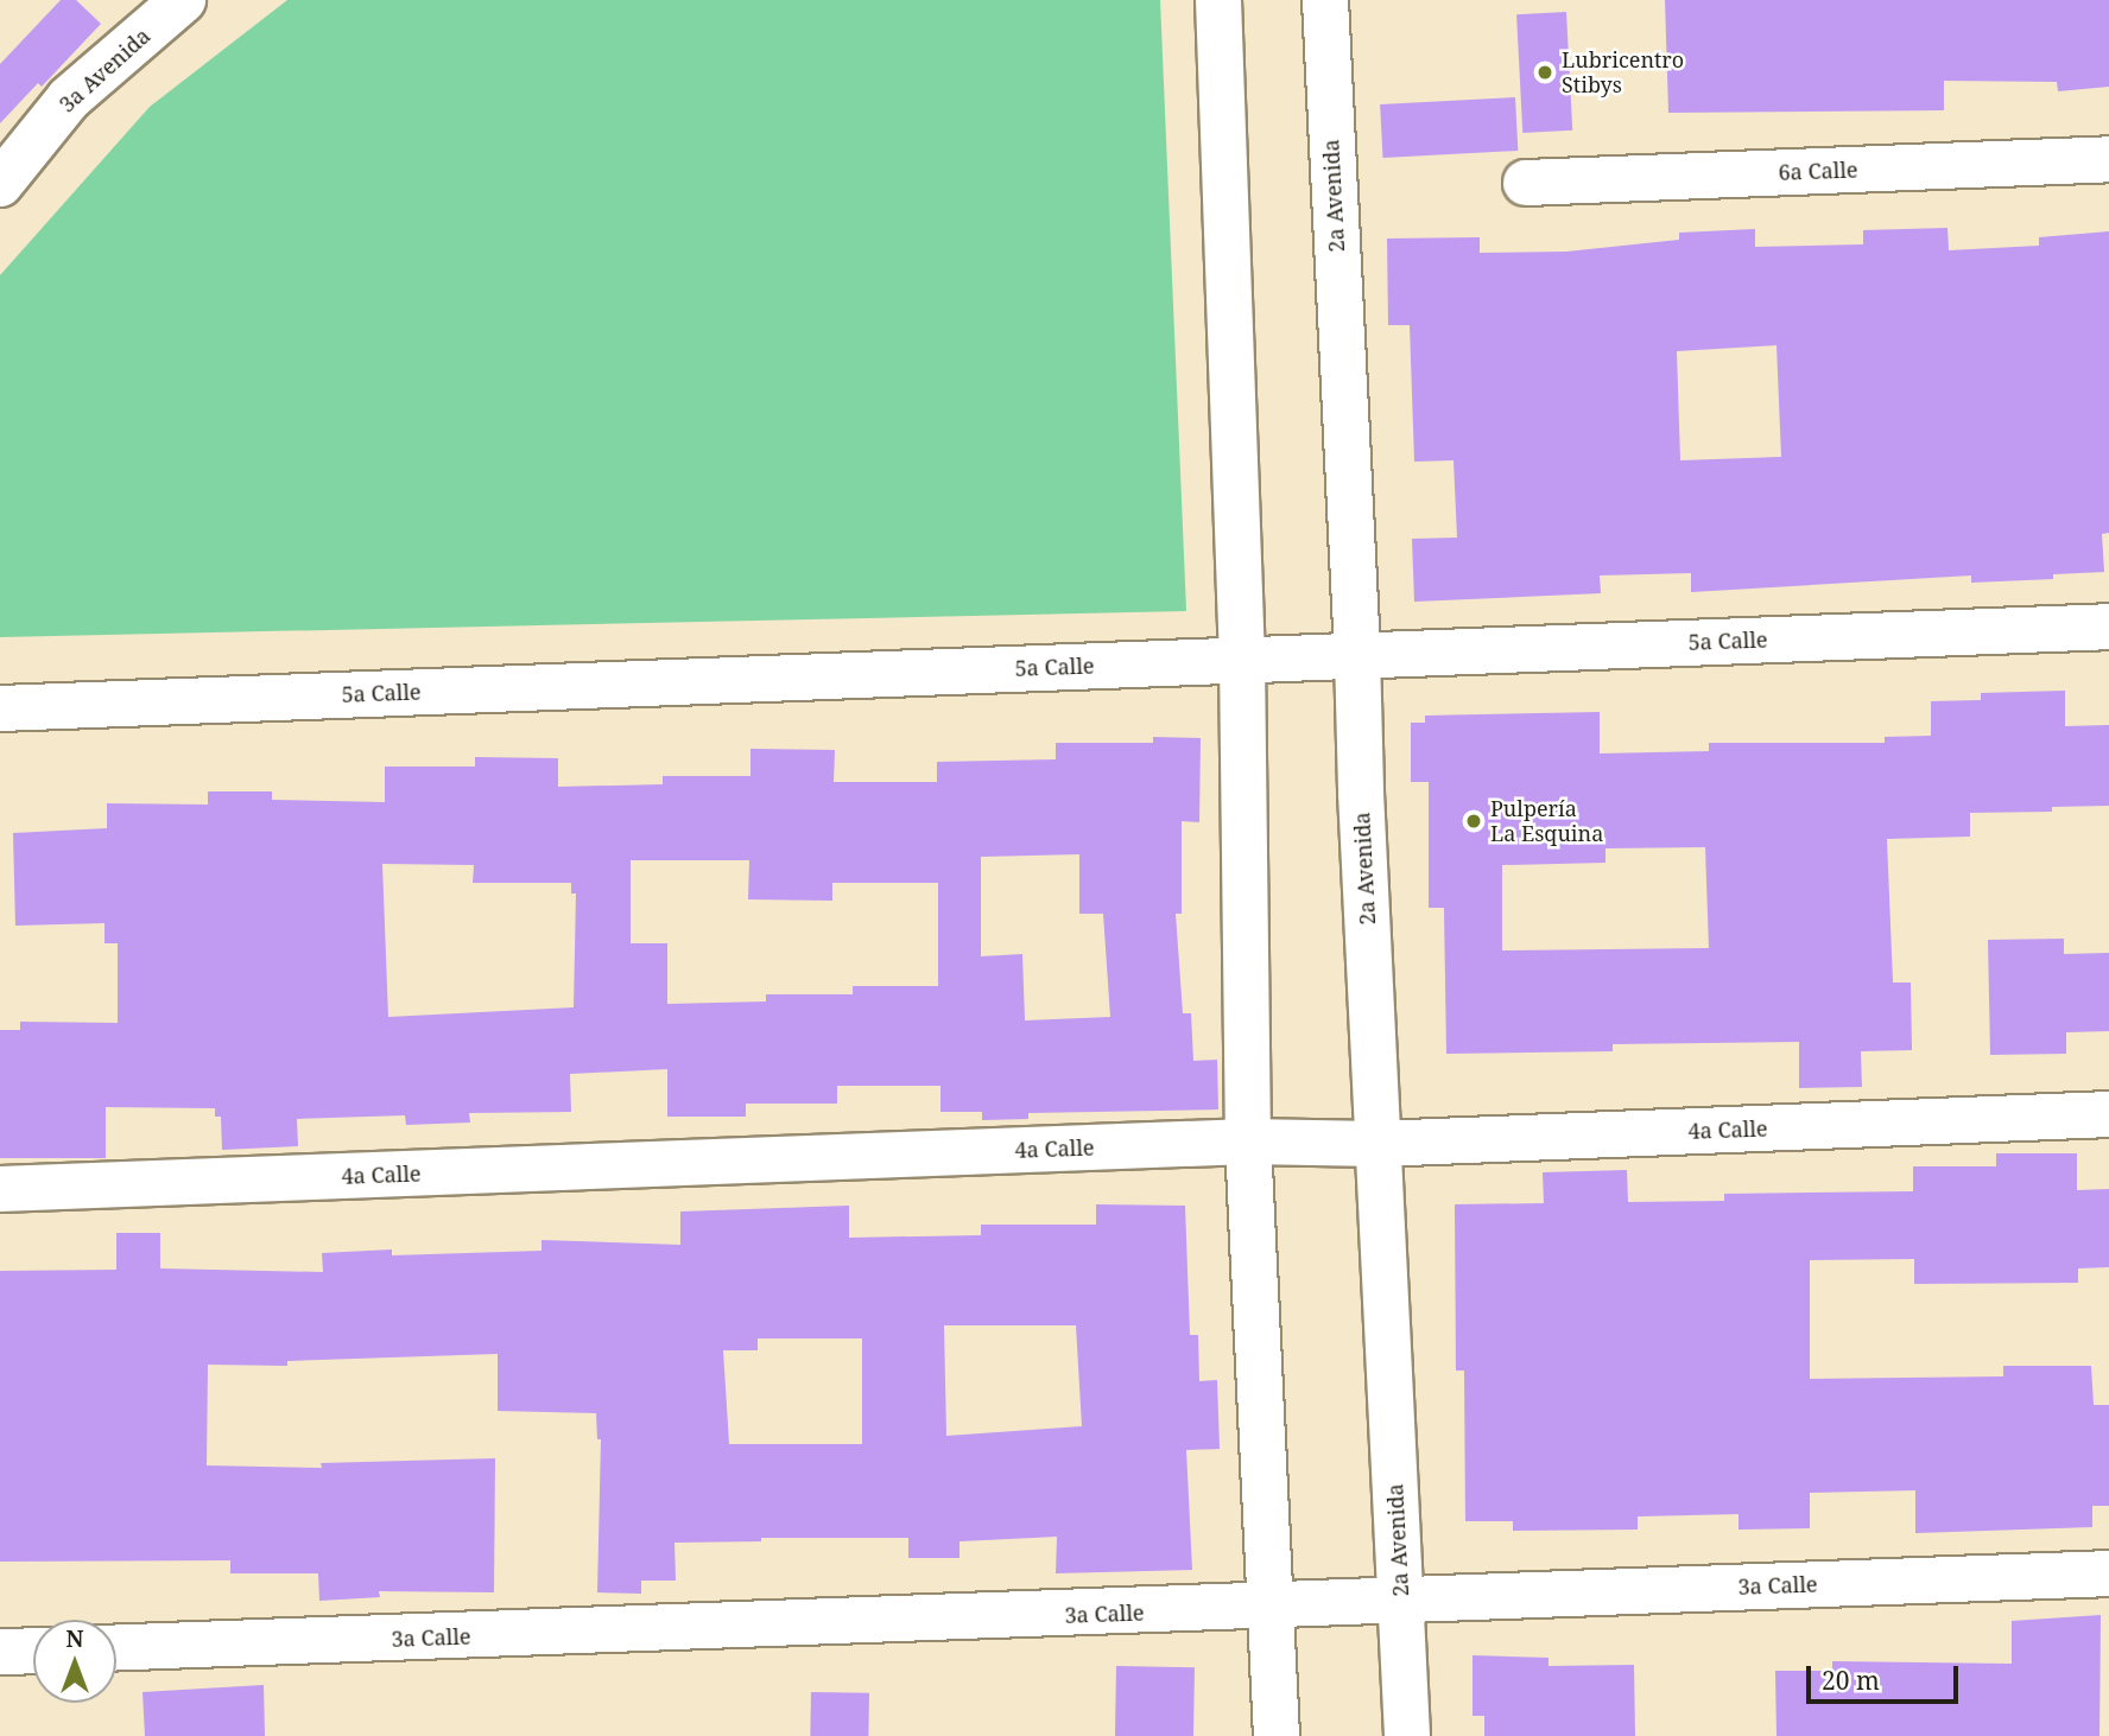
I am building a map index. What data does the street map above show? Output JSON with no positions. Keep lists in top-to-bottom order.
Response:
{
  "streets": {
    "street": [
      "3a Avenida",
      "6a Calle",
      "2a Avenida",
      "5a Calle",
      "4a Calle",
      "3a Calle"
    ]
  },
  "crossings": [
    ["2a Avenida", "5a Calle"],
    ["2a Avenida", "4a Calle"],
    ["2a Avenida", "3a Calle"]
  ],
  "places": ["Lubricentro Stibys", "Pulpería La Esquina"],
  "scale_bar": "20 m",
  "north": "top"
}
